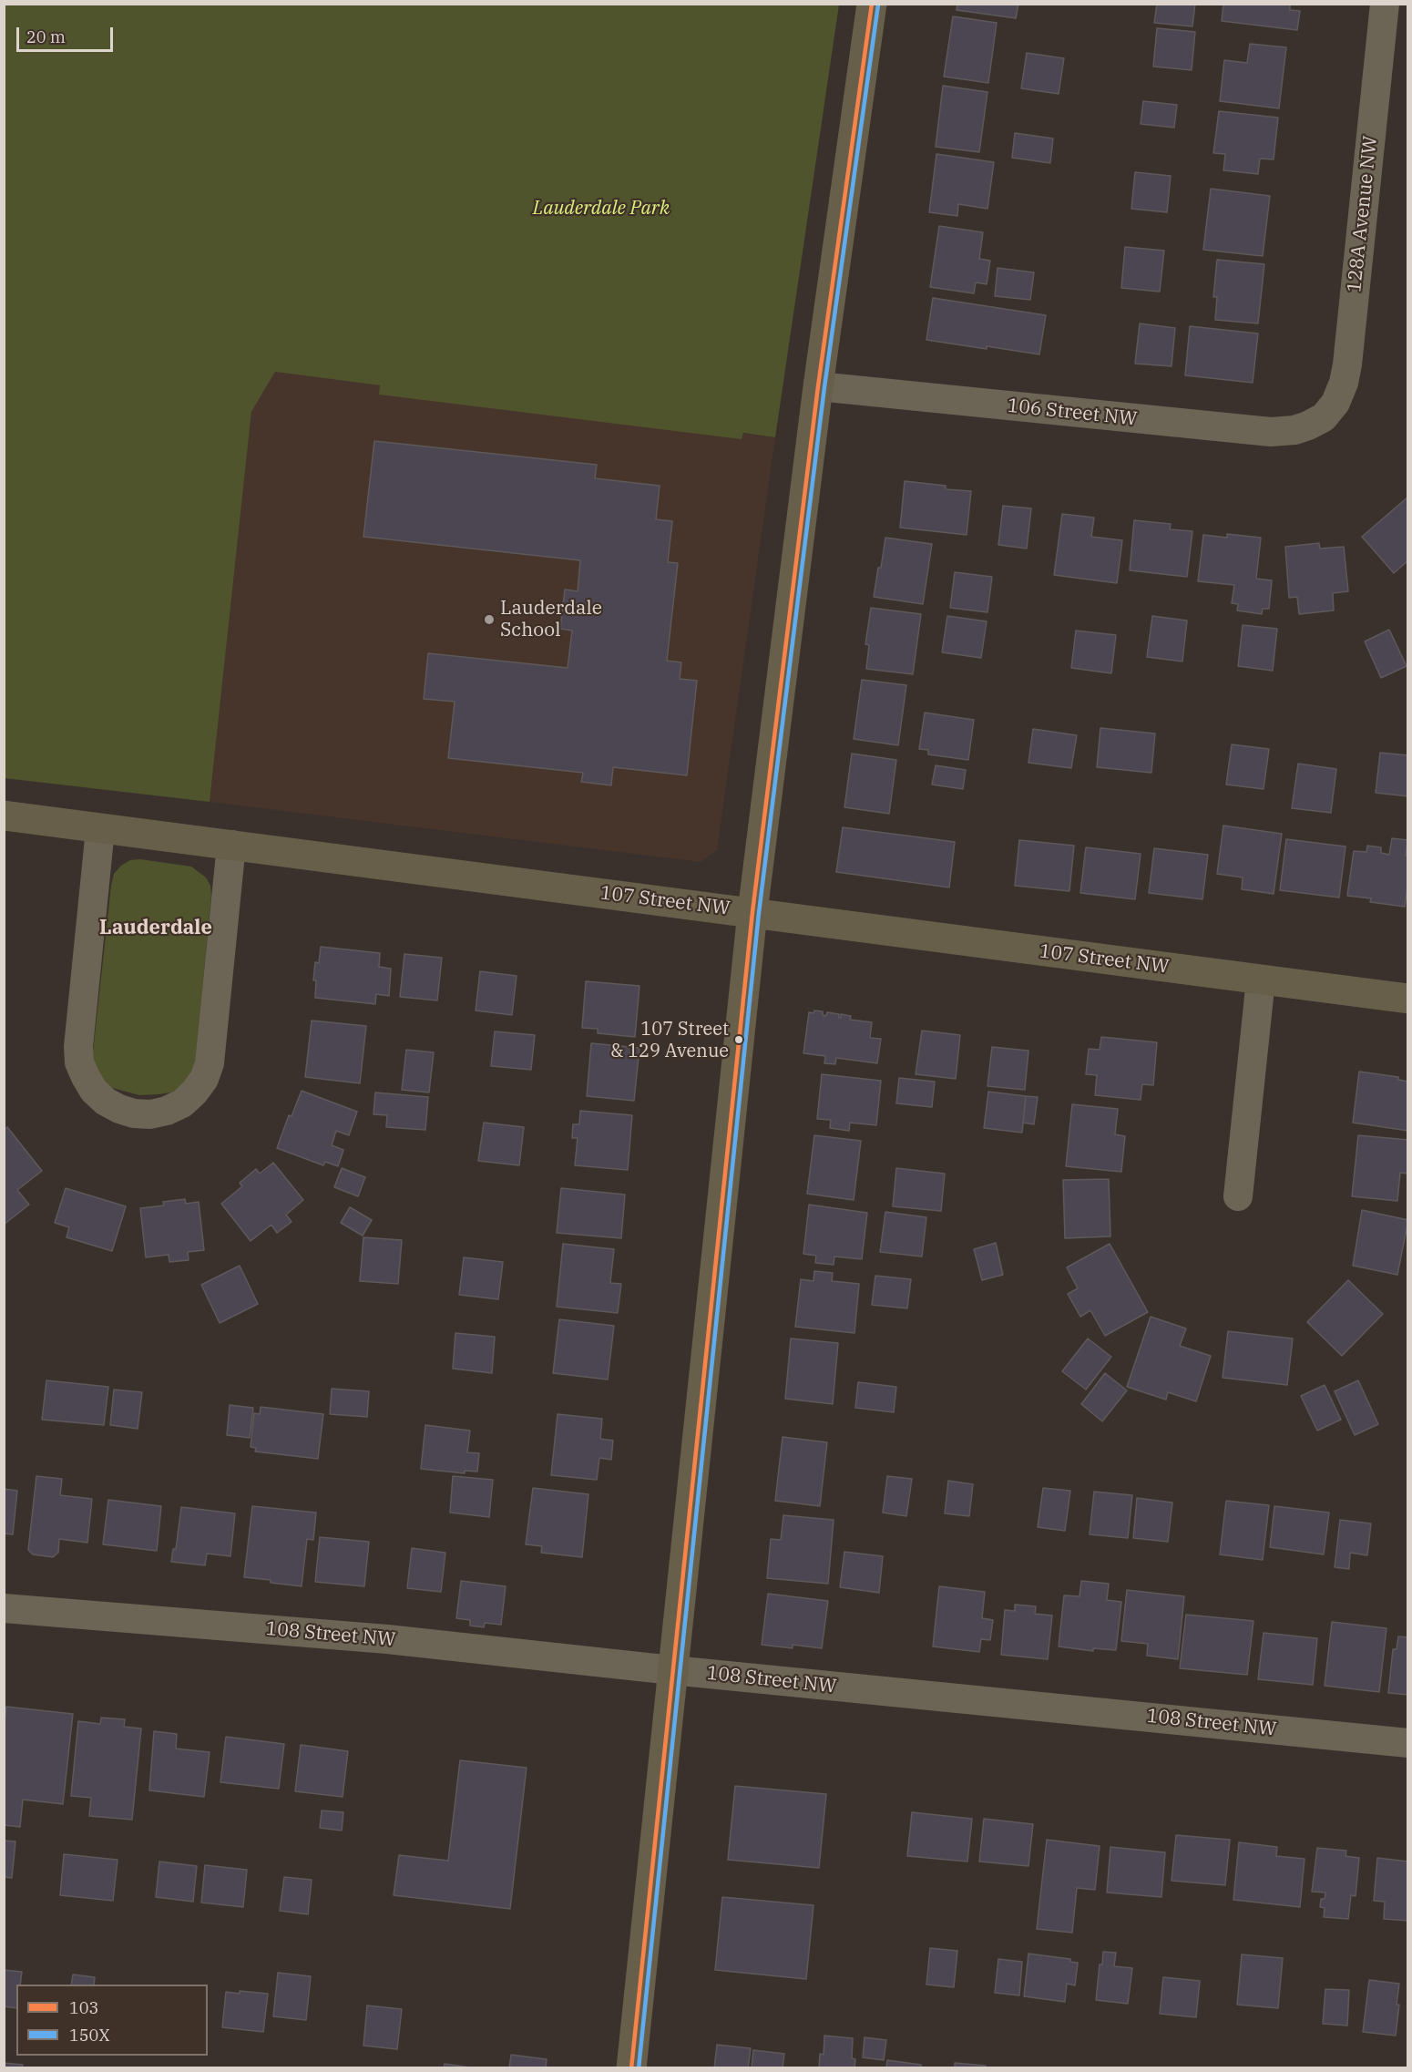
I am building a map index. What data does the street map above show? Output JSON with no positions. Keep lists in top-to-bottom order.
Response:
{
  "streets": {
    "street": [
      "128A Avenue NW",
      "106 Street NW",
      "107 Street NW",
      "108 Street NW"
    ]
  },
  "crossings": [
    ["128A Avenue NW", "106 Street NW"]
  ],
  "districts": ["Lauderdale"],
  "parks": ["Lauderdale Park"],
  "places": ["Lauderdale School", "107 Street & 129 Avenue"],
  "lines": ["transit line 103", "transit line 150X"],
  "legend": ["103", "150X"],
  "scale_bar": "20 m"
}
